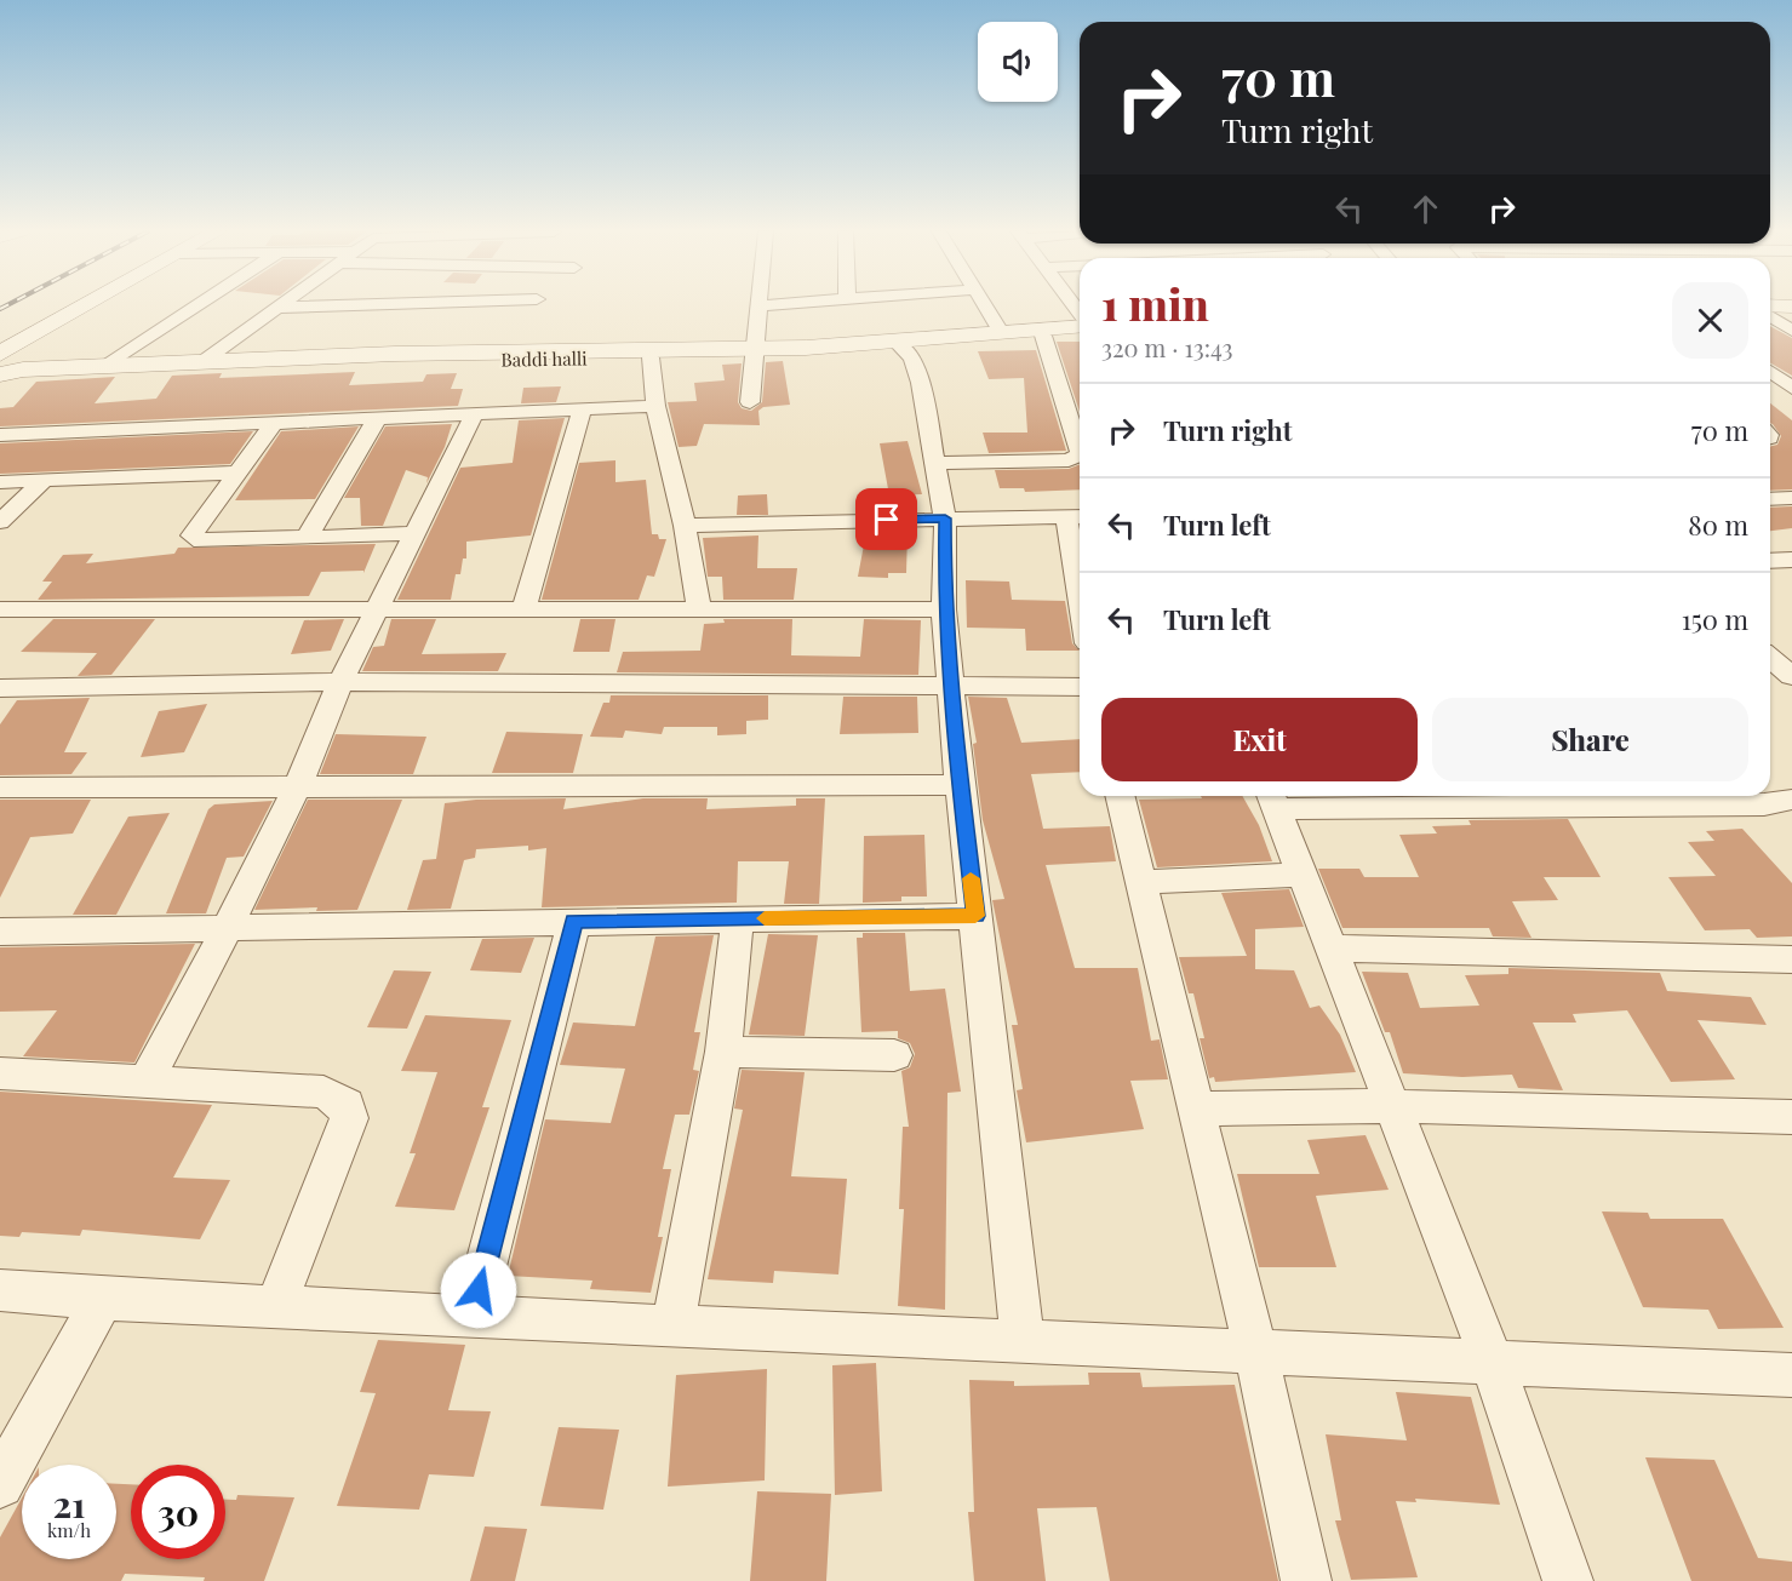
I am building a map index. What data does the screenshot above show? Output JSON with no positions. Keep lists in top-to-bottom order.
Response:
{
  "streets": {
    "street": ["Baddi halli"]
  },
  "page": {
    "turn": ["70 m", "Turn right"],
    "heading": ["1 min", "320 m · 13:43"],
    "list": [
      {
        "name": "Turn right",
        "value": "70 m"
      },
      {
        "name": "Turn left",
        "value": "80 m"
      },
      {
        "name": "Turn left",
        "value": "150 m"
      }
    ],
    "buttons": ["Exit", "Share"],
    "speed": "21 km/h",
    "limit": "30"
  }
}
